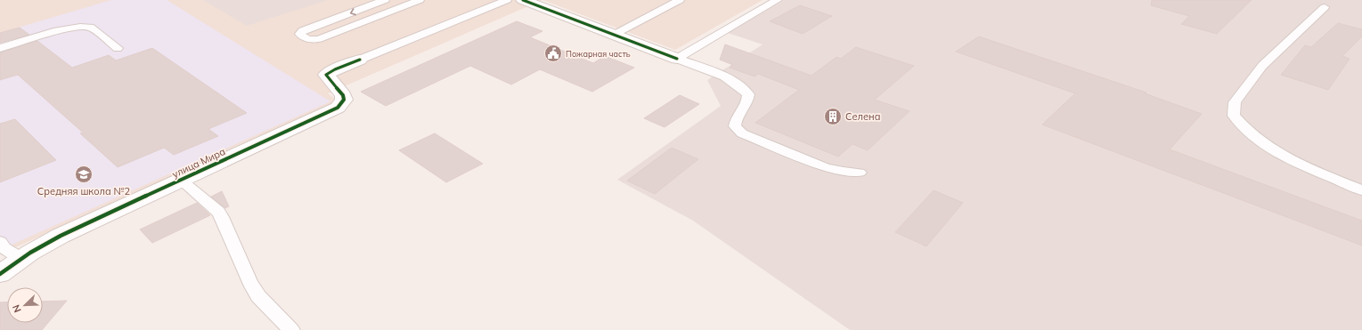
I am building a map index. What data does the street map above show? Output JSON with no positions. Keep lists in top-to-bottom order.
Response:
{
  "streets": {
    "street": ["улица Мира"]
  },
  "places": {
    "public building": ["Пожарная часть"],
    "building": ["Селена"],
    "school or university": ["Средняя школа №2"]
  },
  "north": "bottom left"
}
